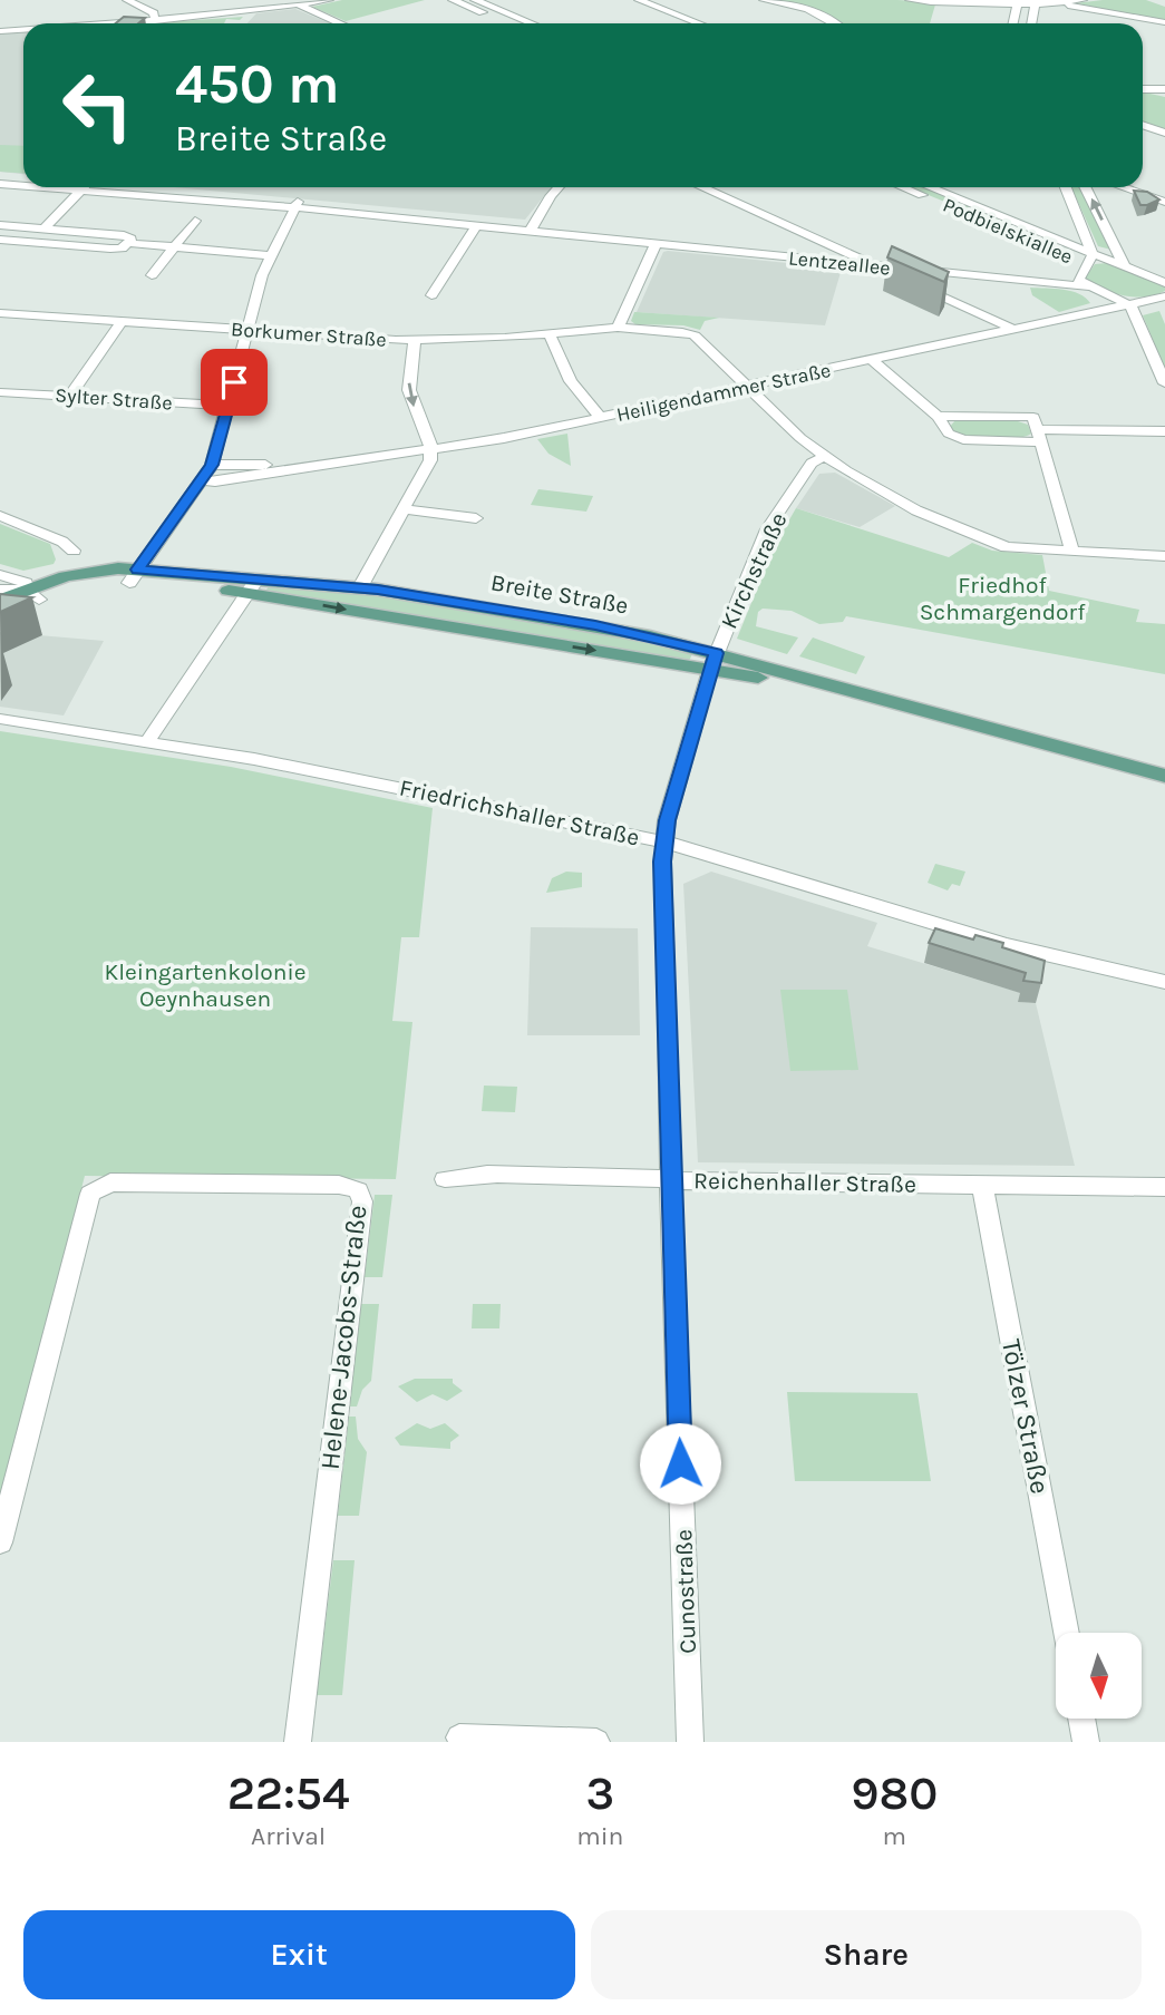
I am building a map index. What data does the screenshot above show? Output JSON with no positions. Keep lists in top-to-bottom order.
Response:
{
  "streets": {
    "main road": ["Breite Straße"],
    "street": [
      "Podbielskiallee",
      "Lentzeallee",
      "Borkumer Straße",
      "Heiligendammer Straße",
      "Sylter Straße",
      "Kirchstraße",
      "Friedrichshaller Straße",
      "Reichenhaller Straße",
      "Helene-Jacobs-Straße",
      "Tölzer Straße",
      "Cunostraße"
    ]
  },
  "crossings": [
    ["Borkumer Straße", "Heiligendammer Straße"],
    ["Borkumer Straße", "Kirchstraße"],
    ["Kirchstraße", "Breite Straße"],
    ["Kirchstraße", "Cunostraße"],
    ["Breite Straße", "Cunostraße"],
    ["Friedrichshaller Straße", "Cunostraße"],
    ["Reichenhaller Straße", "Tölzer Straße"],
    ["Reichenhaller Straße", "Cunostraße"]
  ],
  "parks": ["Friedhof Schmargendorf", "Kleingartenkolonie Oeynhausen"],
  "north": "bottom",
  "page": {
    "turn": ["450 m", "Breite Straße"],
    "eta": [
      "22:54",
      "Arrival",
      "3",
      "min",
      "980",
      "m"
    ],
    "buttons": ["Exit", "Share"]
  }
}
